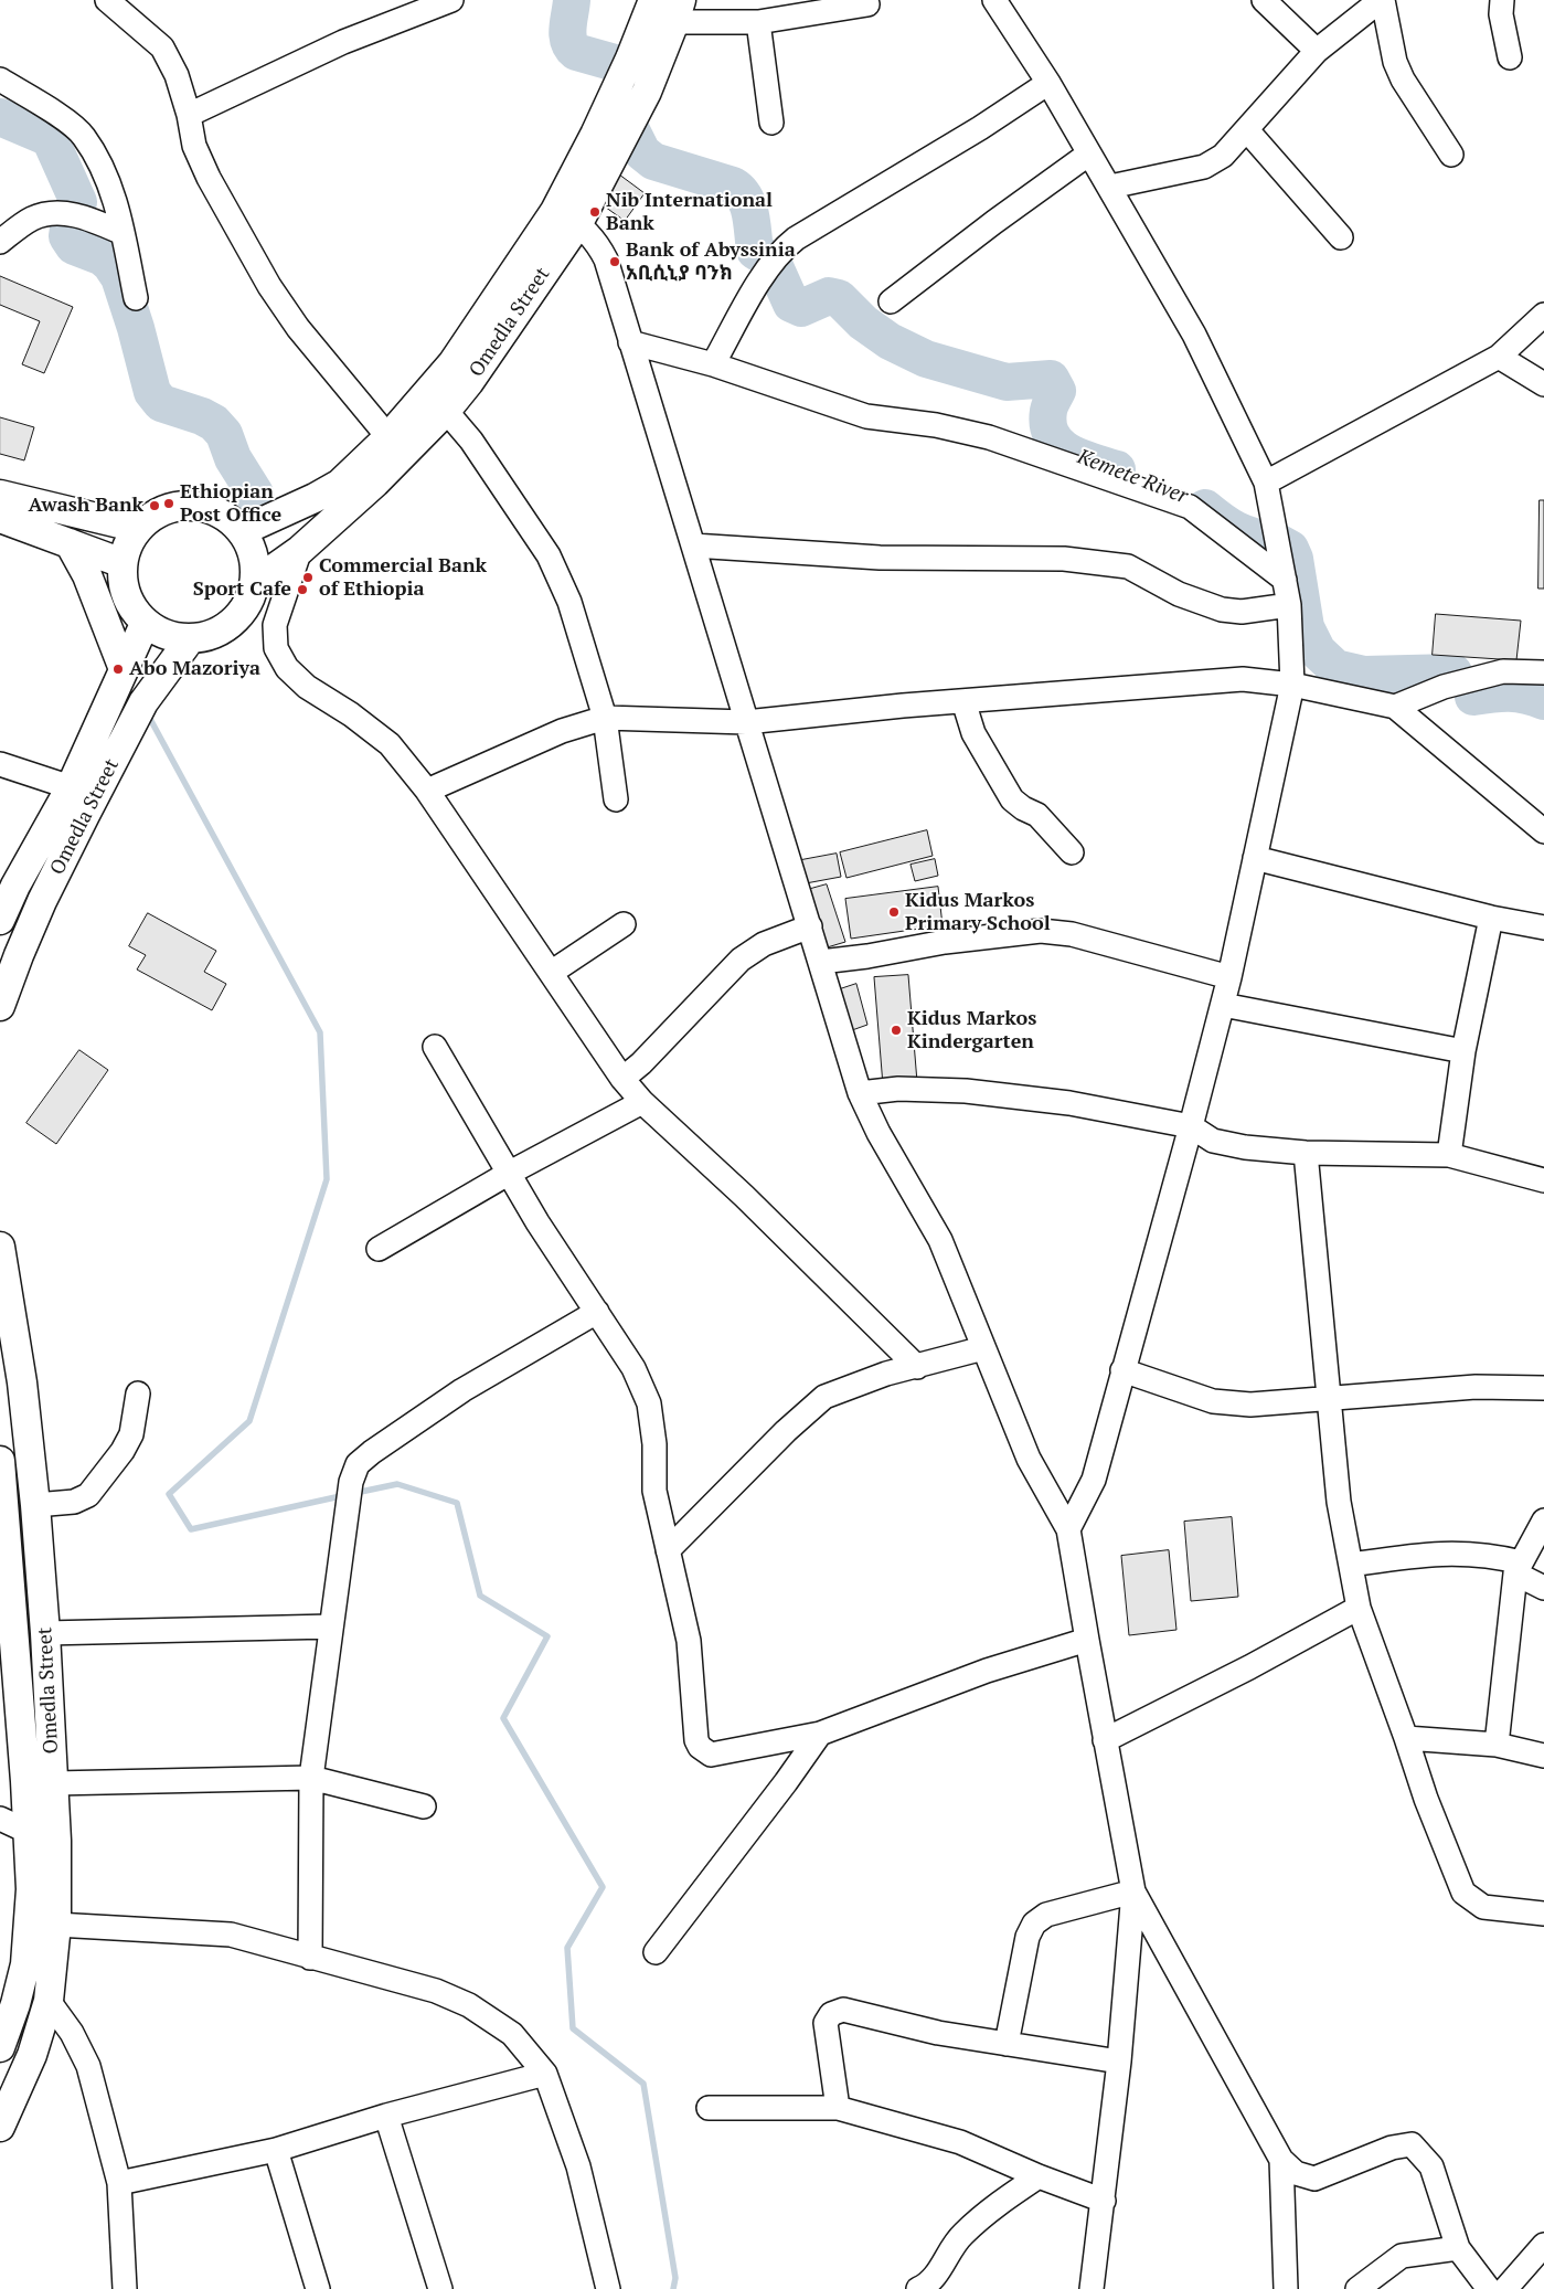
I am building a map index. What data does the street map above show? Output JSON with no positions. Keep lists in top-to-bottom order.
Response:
{
  "streets": {
    "main road": ["Omedla Street"]
  },
  "water": ["Kemete River"],
  "places": [
    "Nib International Bank",
    "Bank of Abyssinia አቢሲኒያ ባንክ",
    "Ethiopian Post Office",
    "Awash Bank",
    "Commercial Bank of Ethiopia",
    "Sport Cafe",
    "Abo Mazoriya",
    "Kidus Markos Primary School",
    "Kidus Markos Kindergarten"
  ]
}
